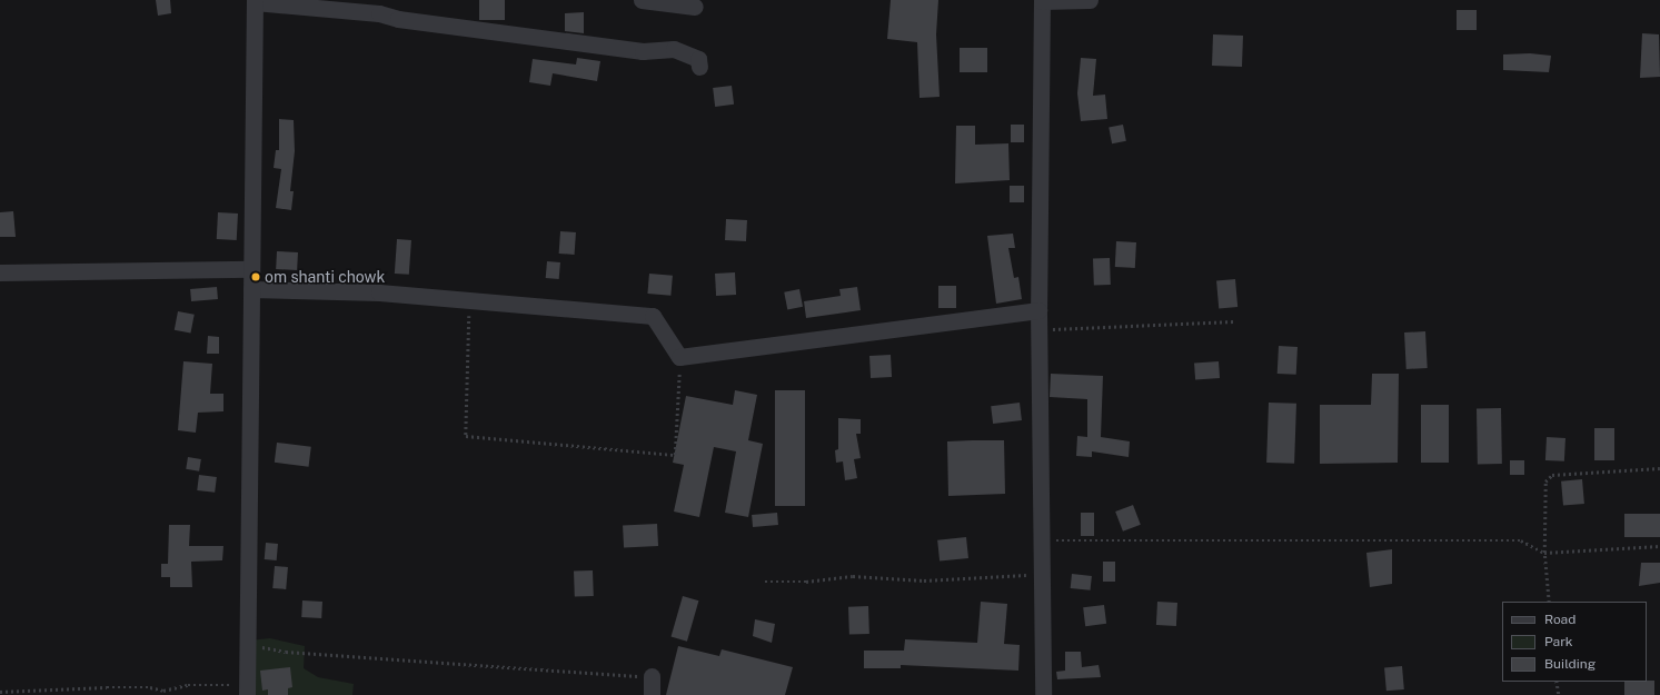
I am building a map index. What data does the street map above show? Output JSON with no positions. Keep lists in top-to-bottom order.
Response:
{
  "places": ["om shanti chowk"],
  "legend": ["Road", "Park", "Building"]
}
